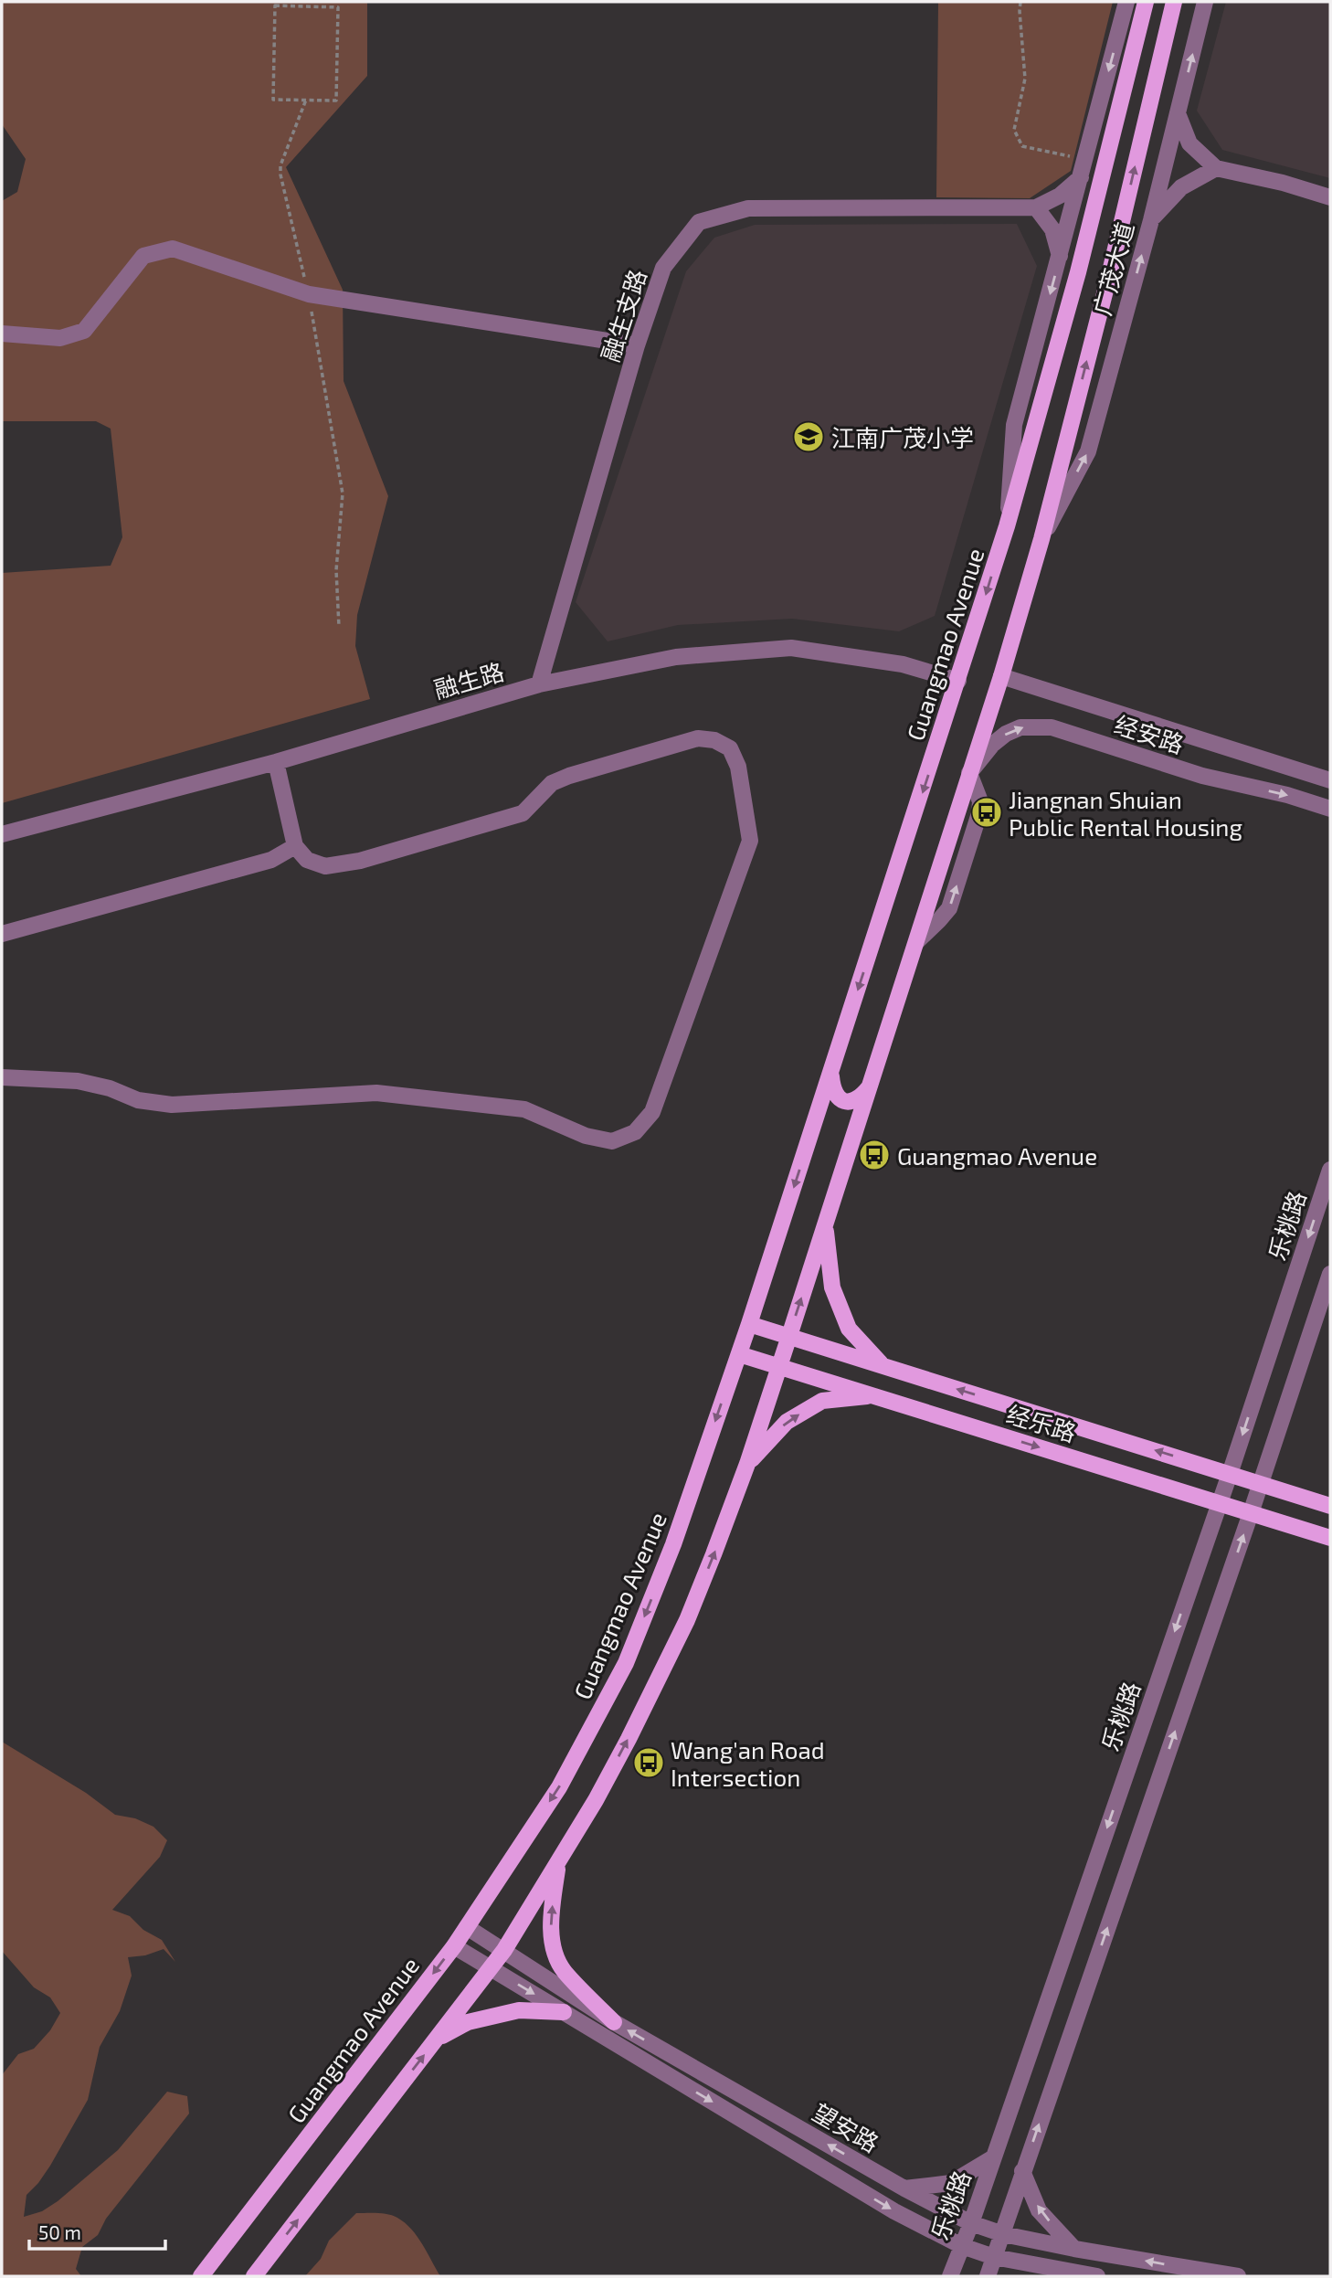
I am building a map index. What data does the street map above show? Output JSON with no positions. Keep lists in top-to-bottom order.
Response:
{
  "streets": {
    "main road": ["Guangmao Avenue", "经乐路"],
    "street": [
      "广茂大道",
      "融生支路",
      "融生路",
      "经安路",
      "乐桃路",
      "望安路"
    ]
  },
  "crossings": [
    ["融生支路", "融生路"],
    ["Guangmao Avenue", "融生路"],
    ["Guangmao Avenue", "经乐路"],
    ["Guangmao Avenue", "望安路"],
    ["乐桃路", "经乐路"],
    ["乐桃路", "望安路"]
  ],
  "places": {
    "school or university": ["江南广茂小学"],
    "bus stop": ["Jiangnan Shuian Public Rental Housing", "Guangmao Avenue", "Wang'an Road Intersection"]
  },
  "scale_bar": "50 m"
}
